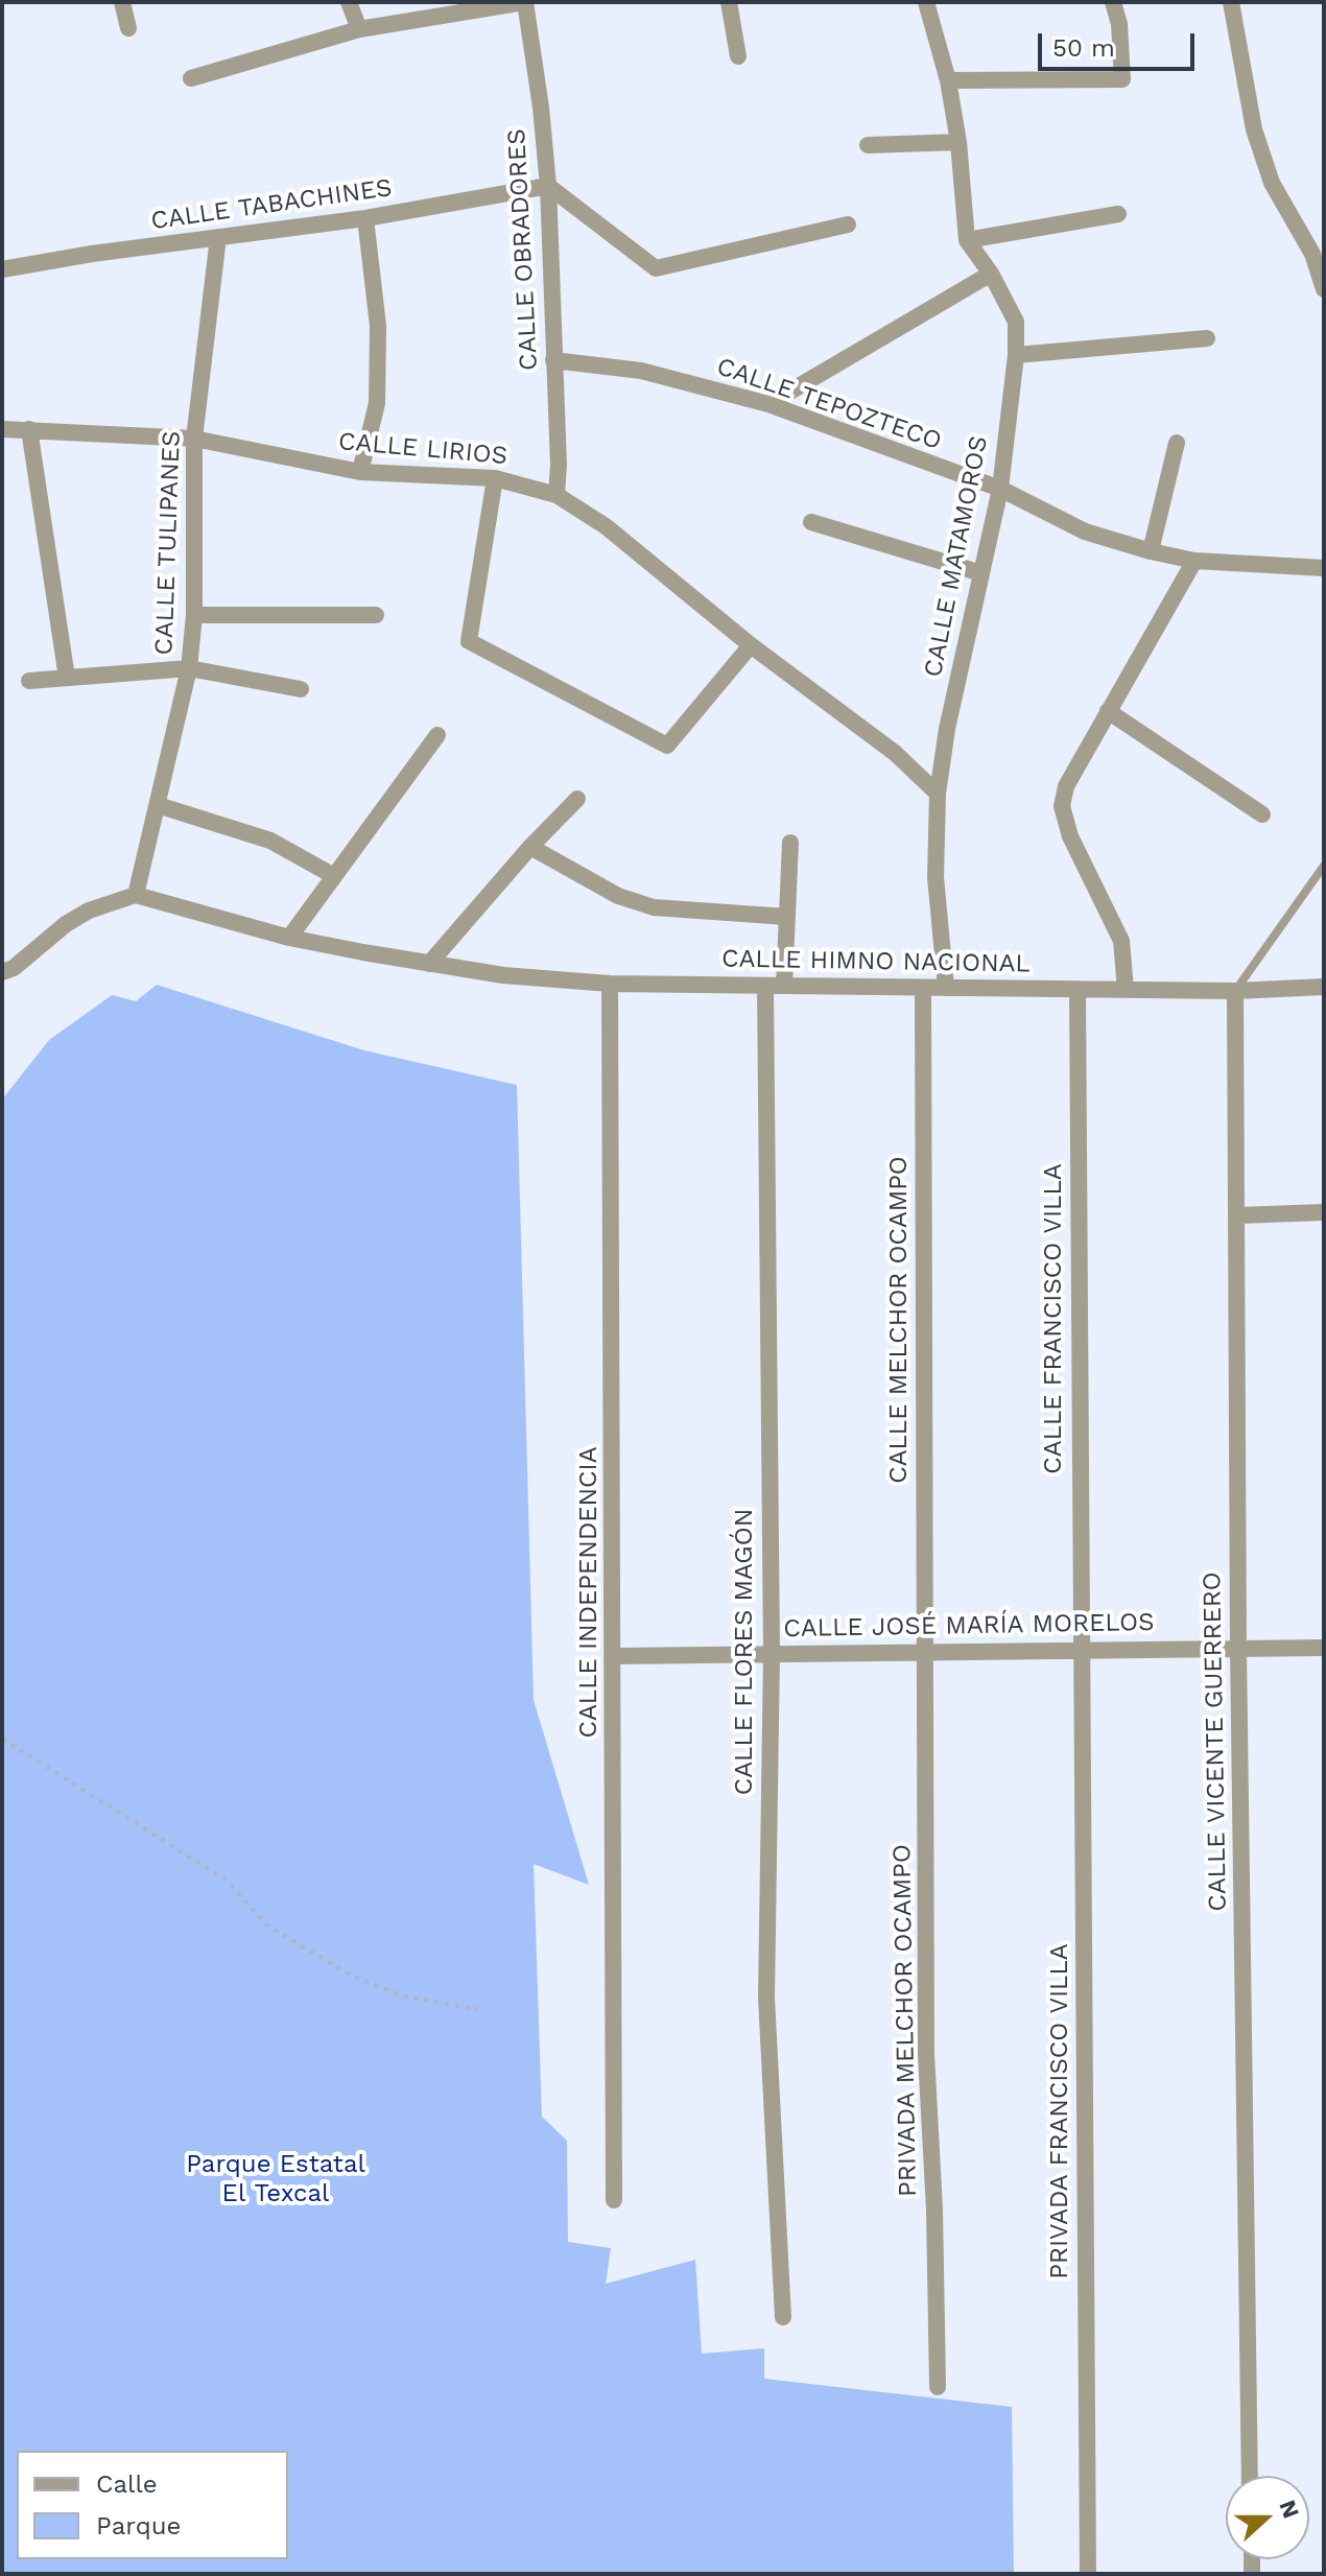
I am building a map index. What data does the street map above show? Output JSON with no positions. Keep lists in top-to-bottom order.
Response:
{
  "streets": {
    "street": [
      "CALLE TABACHINES",
      "CALLE OBRADORES",
      "CALLE TEPOZTECO",
      "CALLE LIRIOS",
      "CALLE TULIPANES",
      "CALLE MATAMOROS",
      "CALLE HIMNO NACIONAL",
      "CALLE FRANCISCO VILLA",
      "CALLE MELCHOR OCAMPO",
      "CALLE INDEPENDENCIA",
      "CALLE JOSÉ MARÍA MORELOS",
      "CALLE FLORES MAGÓN",
      "CALLE VICENTE GUERRERO",
      "PRIVADA MELCHOR OCAMPO",
      "PRIVADA FRANCISCO VILLA"
    ]
  },
  "crossings": [
    ["CALLE TABACHINES", "CALLE OBRADORES"],
    ["CALLE TABACHINES", "CALLE TULIPANES"],
    ["CALLE OBRADORES", "CALLE TEPOZTECO"],
    ["CALLE OBRADORES", "CALLE LIRIOS"],
    ["CALLE TEPOZTECO", "CALLE MATAMOROS"],
    ["CALLE LIRIOS", "CALLE TULIPANES"],
    ["CALLE LIRIOS", "CALLE MATAMOROS"],
    ["CALLE TULIPANES", "CALLE HIMNO NACIONAL"],
    ["CALLE MATAMOROS", "CALLE HIMNO NACIONAL"],
    ["CALLE HIMNO NACIONAL", "CALLE FRANCISCO VILLA"],
    ["CALLE HIMNO NACIONAL", "CALLE MELCHOR OCAMPO"],
    ["CALLE HIMNO NACIONAL", "CALLE INDEPENDENCIA"],
    ["CALLE HIMNO NACIONAL", "CALLE FLORES MAGÓN"],
    ["CALLE HIMNO NACIONAL", "CALLE VICENTE GUERRERO"],
    ["CALLE FRANCISCO VILLA", "CALLE JOSÉ MARÍA MORELOS"],
    ["CALLE FRANCISCO VILLA", "PRIVADA FRANCISCO VILLA"],
    ["CALLE MELCHOR OCAMPO", "CALLE JOSÉ MARÍA MORELOS"],
    ["CALLE MELCHOR OCAMPO", "PRIVADA MELCHOR OCAMPO"],
    ["CALLE INDEPENDENCIA", "CALLE JOSÉ MARÍA MORELOS"],
    ["CALLE JOSÉ MARÍA MORELOS", "CALLE FLORES MAGÓN"],
    ["CALLE JOSÉ MARÍA MORELOS", "CALLE VICENTE GUERRERO"],
    ["CALLE JOSÉ MARÍA MORELOS", "PRIVADA MELCHOR OCAMPO"],
    ["CALLE JOSÉ MARÍA MORELOS", "PRIVADA FRANCISCO VILLA"]
  ],
  "parks": ["Parque Estatal El Texcal"],
  "legend": ["Calle", "Parque"],
  "scale_bar": "50 m",
  "north": "right"
}
